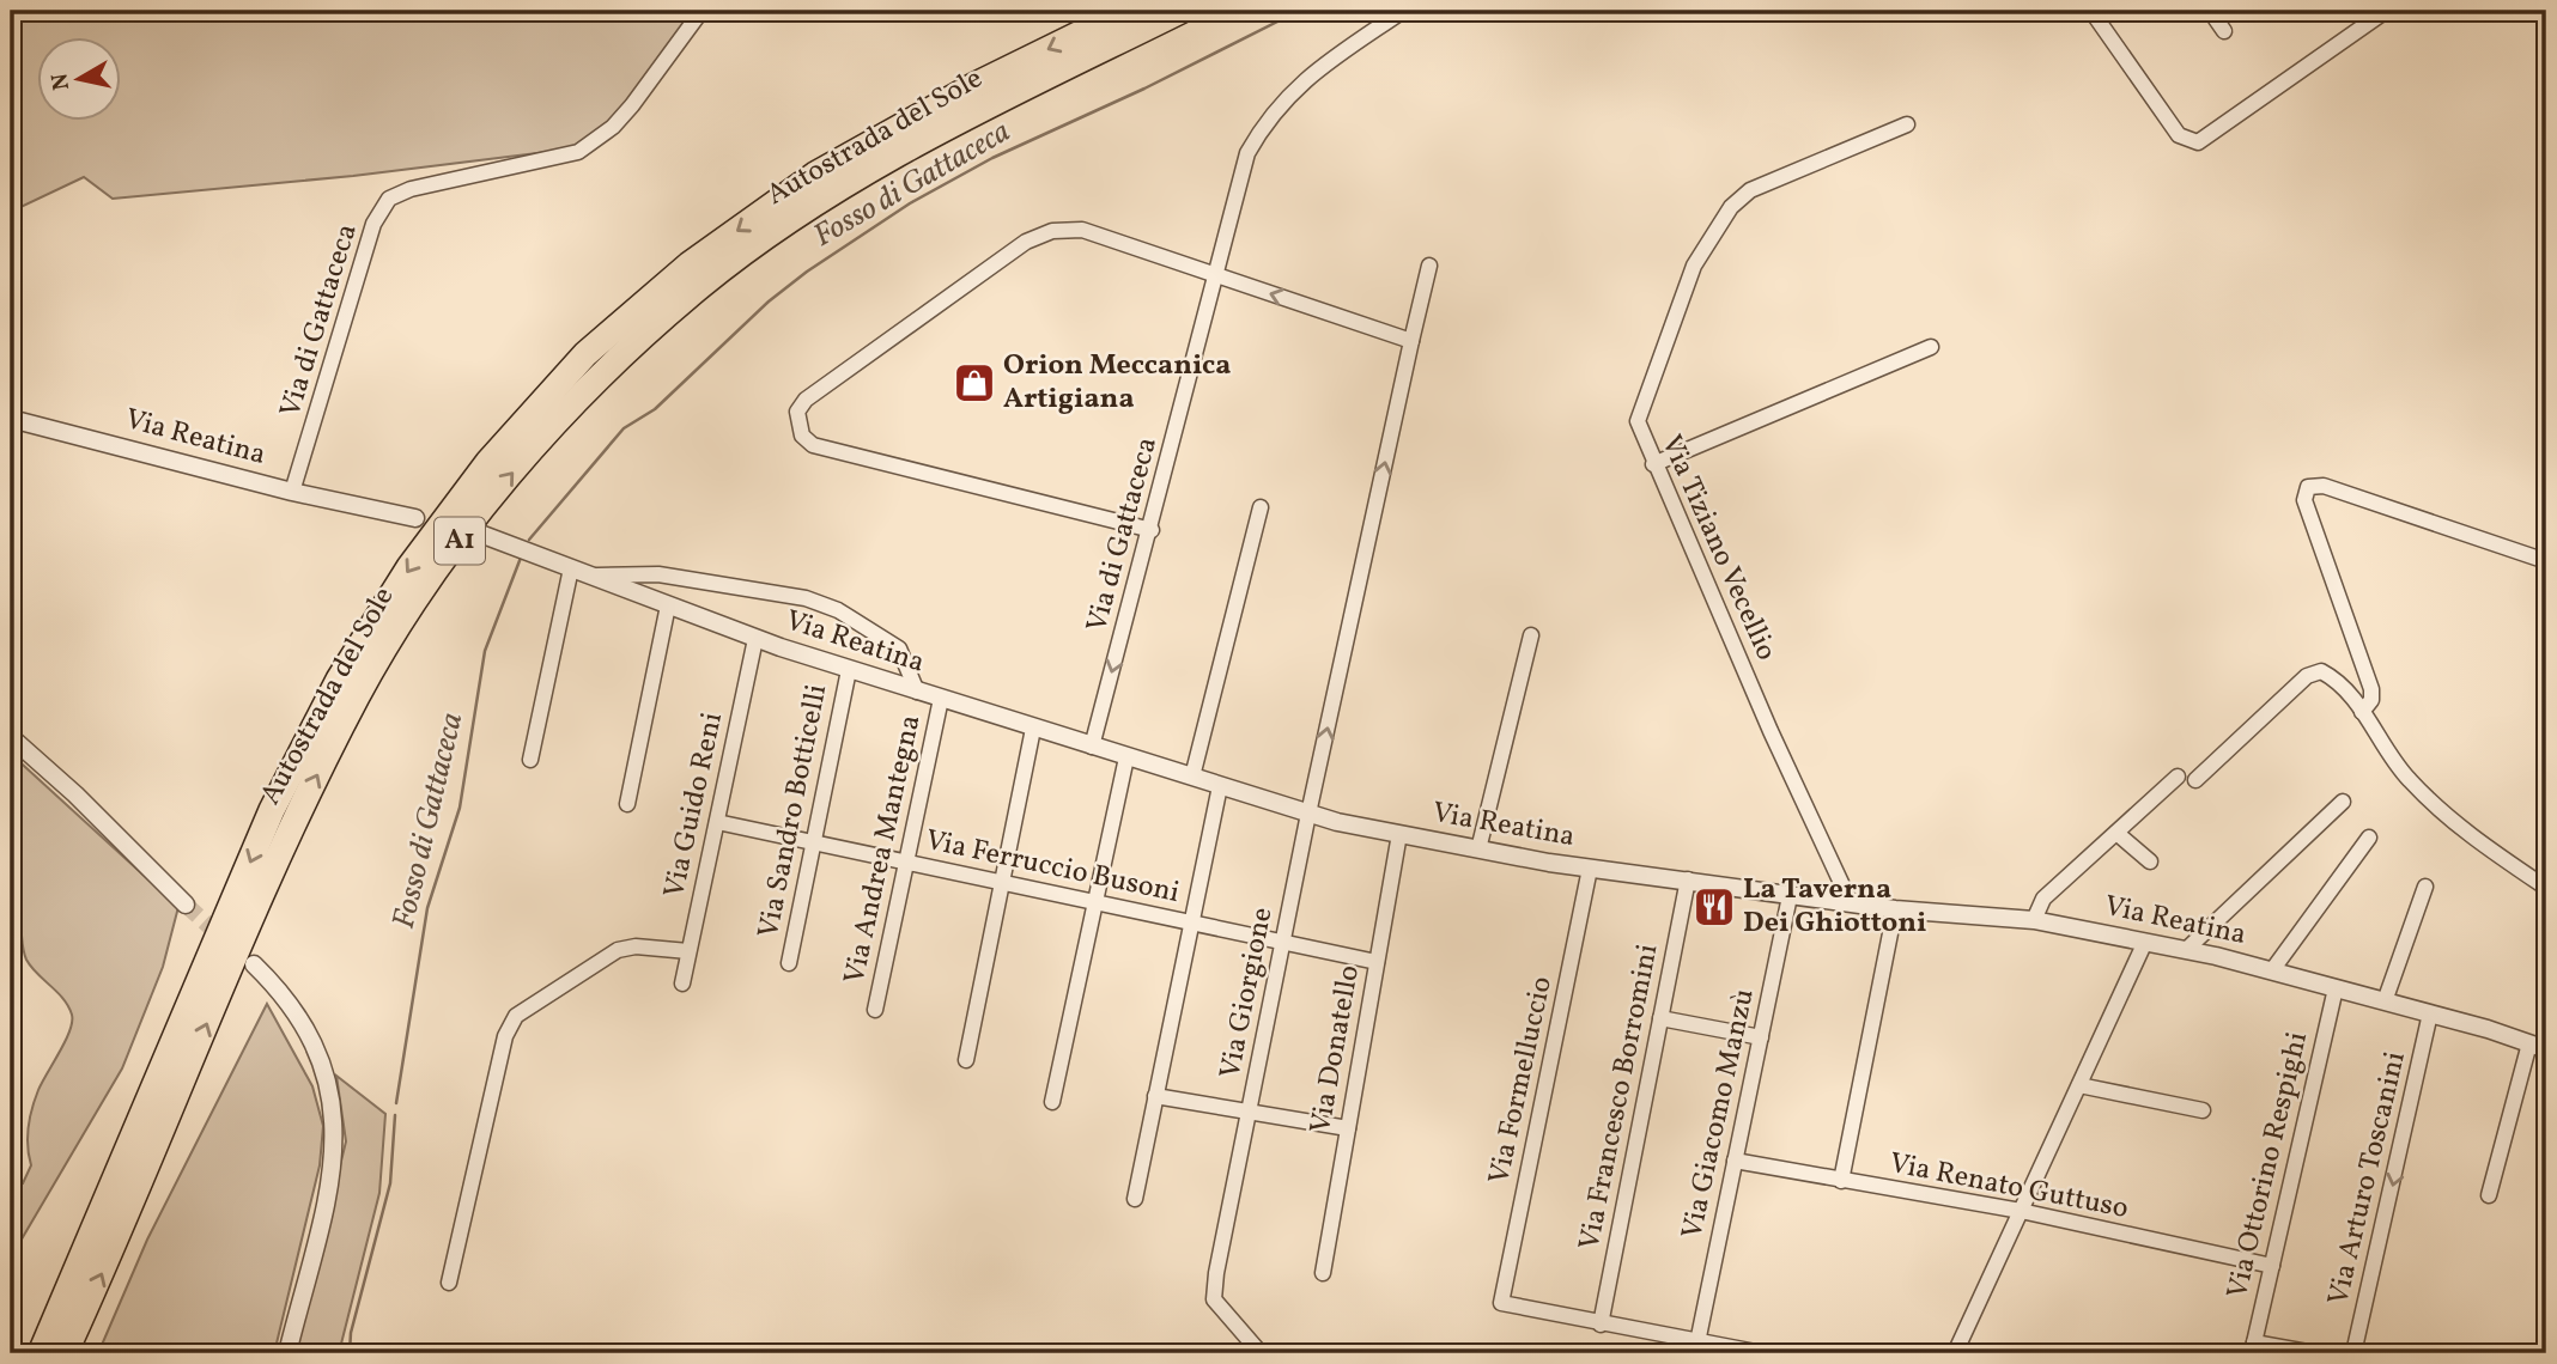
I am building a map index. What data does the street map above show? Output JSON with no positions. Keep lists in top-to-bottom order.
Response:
{
  "streets": {
    "highway": ["Autostrada del Sole", "A1"],
    "street": [
      "Via di Gattaceca",
      "Via Reatina",
      "Via Tiziano Vecellio",
      "Via Guido Reni",
      "Via Sandro Botticelli",
      "Via Andrea Mantegna",
      "Via Ferruccio Busoni",
      "Via Giorgione",
      "Via Donatello",
      "Via Formelluccio",
      "Via Francesco Borromini",
      "Via Giacomo Manzù",
      "Via Ottorino Respighi",
      "Via Arturo Toscanini",
      "Via Renato Guttuso"
    ]
  },
  "crossings": [
    ["Via di Gattaceca", "Via Reatina"],
    ["Via Reatina", "Via Tiziano Vecellio"],
    ["Via Reatina", "Via Guido Reni"],
    ["Via Reatina", "Via Sandro Botticelli"],
    ["Via Reatina", "Via Andrea Mantegna"],
    ["Via Reatina", "Via Giorgione"],
    ["Via Reatina", "Via Donatello"],
    ["Via Reatina", "Via Formelluccio"],
    ["Via Reatina", "Via Francesco Borromini"],
    ["Via Reatina", "Via Giacomo Manzù"],
    ["Via Reatina", "Via Ottorino Respighi"],
    ["Via Reatina", "Via Arturo Toscanini"],
    ["Via Guido Reni", "Via Ferruccio Busoni"],
    ["Via Sandro Botticelli", "Via Ferruccio Busoni"],
    ["Via Andrea Mantegna", "Via Ferruccio Busoni"],
    ["Via Ferruccio Busoni", "Via Giorgione"],
    ["Via Ferruccio Busoni", "Via Donatello"],
    ["Via Formelluccio", "Via Francesco Borromini"],
    ["Via Giacomo Manzù", "Via Renato Guttuso"],
    ["Via Ottorino Respighi", "Via Renato Guttuso"]
  ],
  "water": ["Fosso di Gattaceca"],
  "places": {
    "shop": ["Orion Meccanica Artigiana"],
    "restaurant": ["La Taverna Dei Ghiottoni"]
  },
  "north": "left"
}
